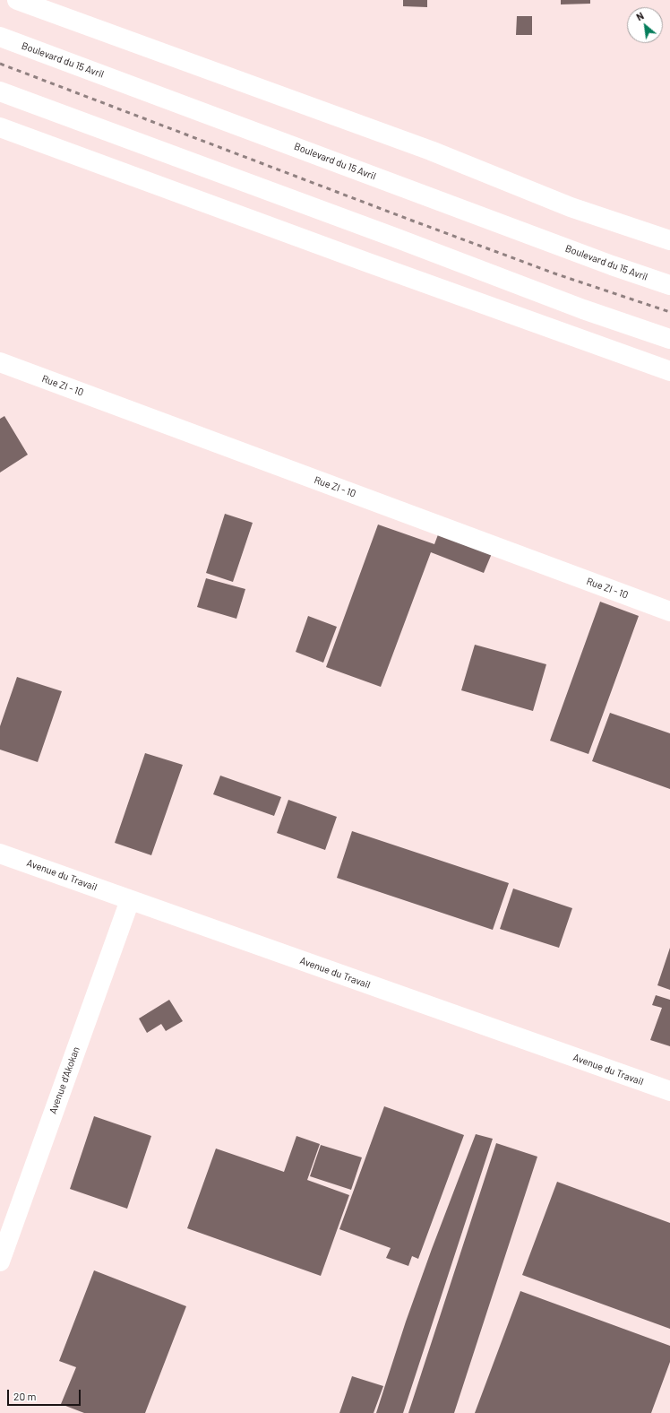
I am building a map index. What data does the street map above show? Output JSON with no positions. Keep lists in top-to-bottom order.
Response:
{
  "streets": {
    "main road": [
      "Boulevard du 15 Avril",
      "Rue ZI - 10",
      "Avenue du Travail",
      "Avenue d'Akokan"
    ]
  },
  "crossings": [
    ["Avenue du Travail", "Avenue d'Akokan"]
  ],
  "scale_bar": "20 m",
  "north": "top left"
}
